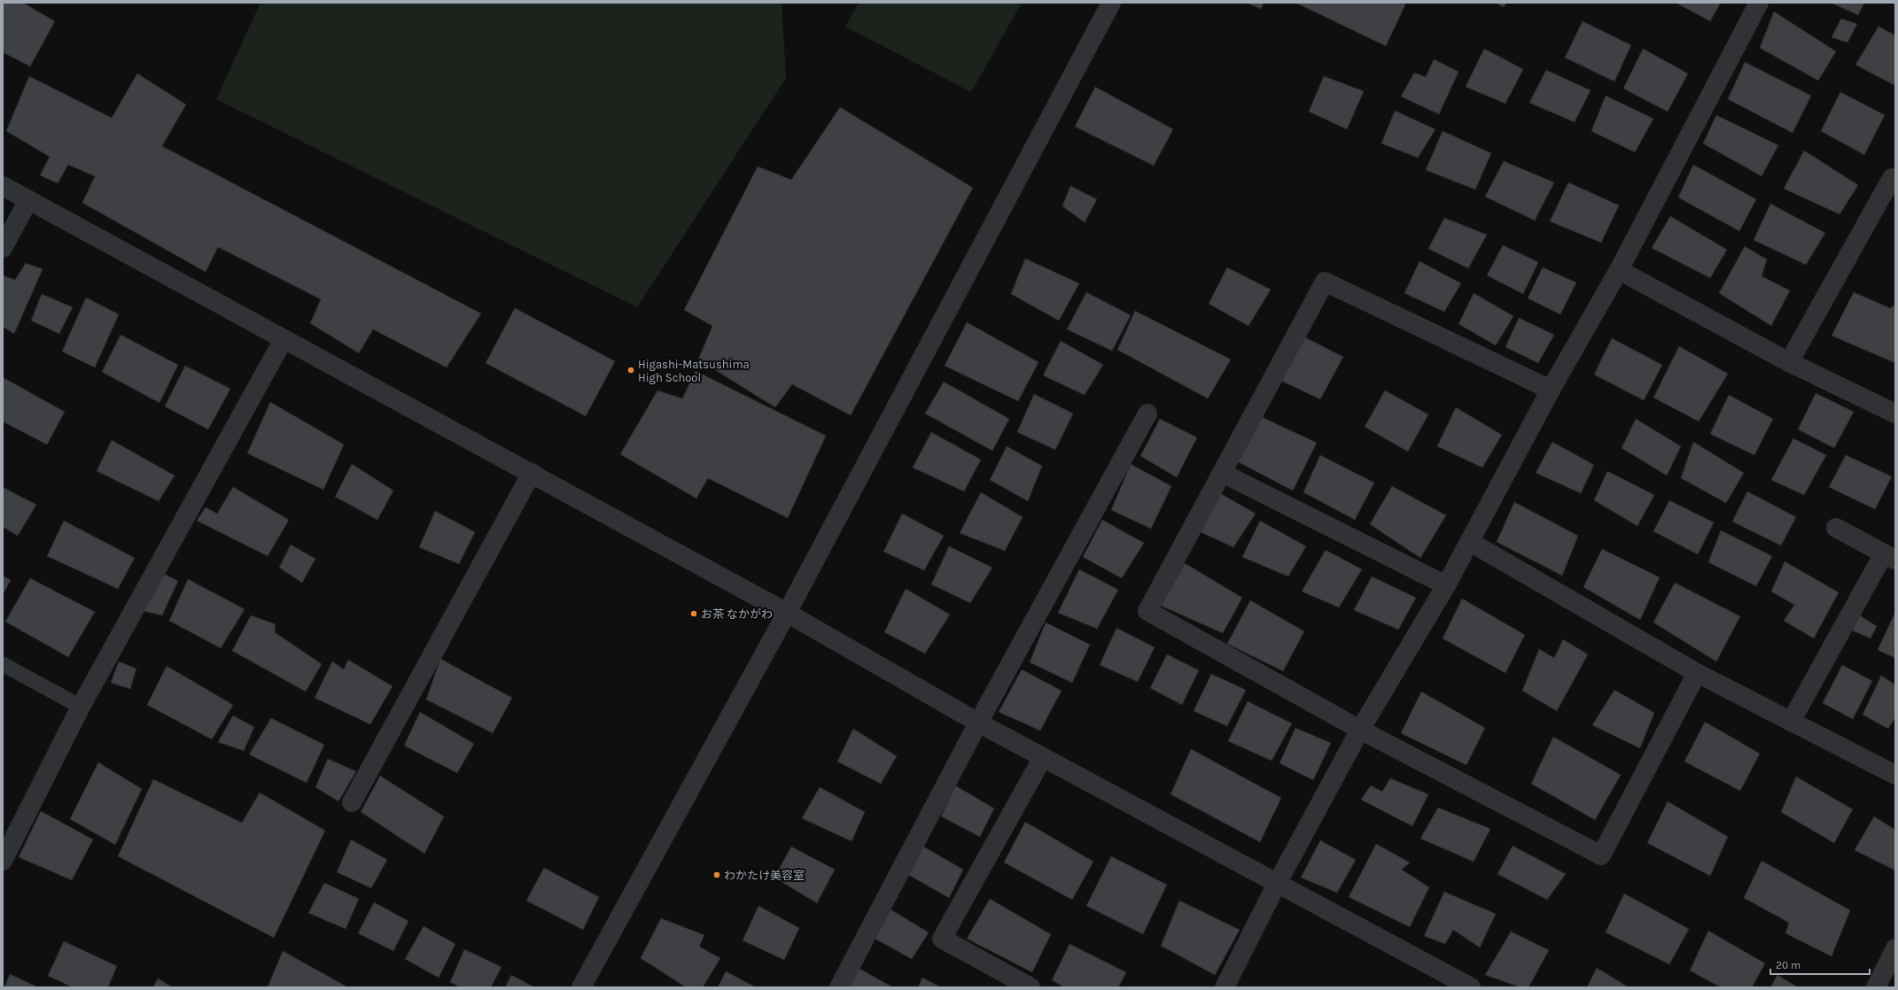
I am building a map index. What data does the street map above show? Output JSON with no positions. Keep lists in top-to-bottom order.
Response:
{
  "places": ["Higashi-Matsushima High School", "お茶 なかがわ", "わかたけ美容室"],
  "scale_bar": "20 m"
}
